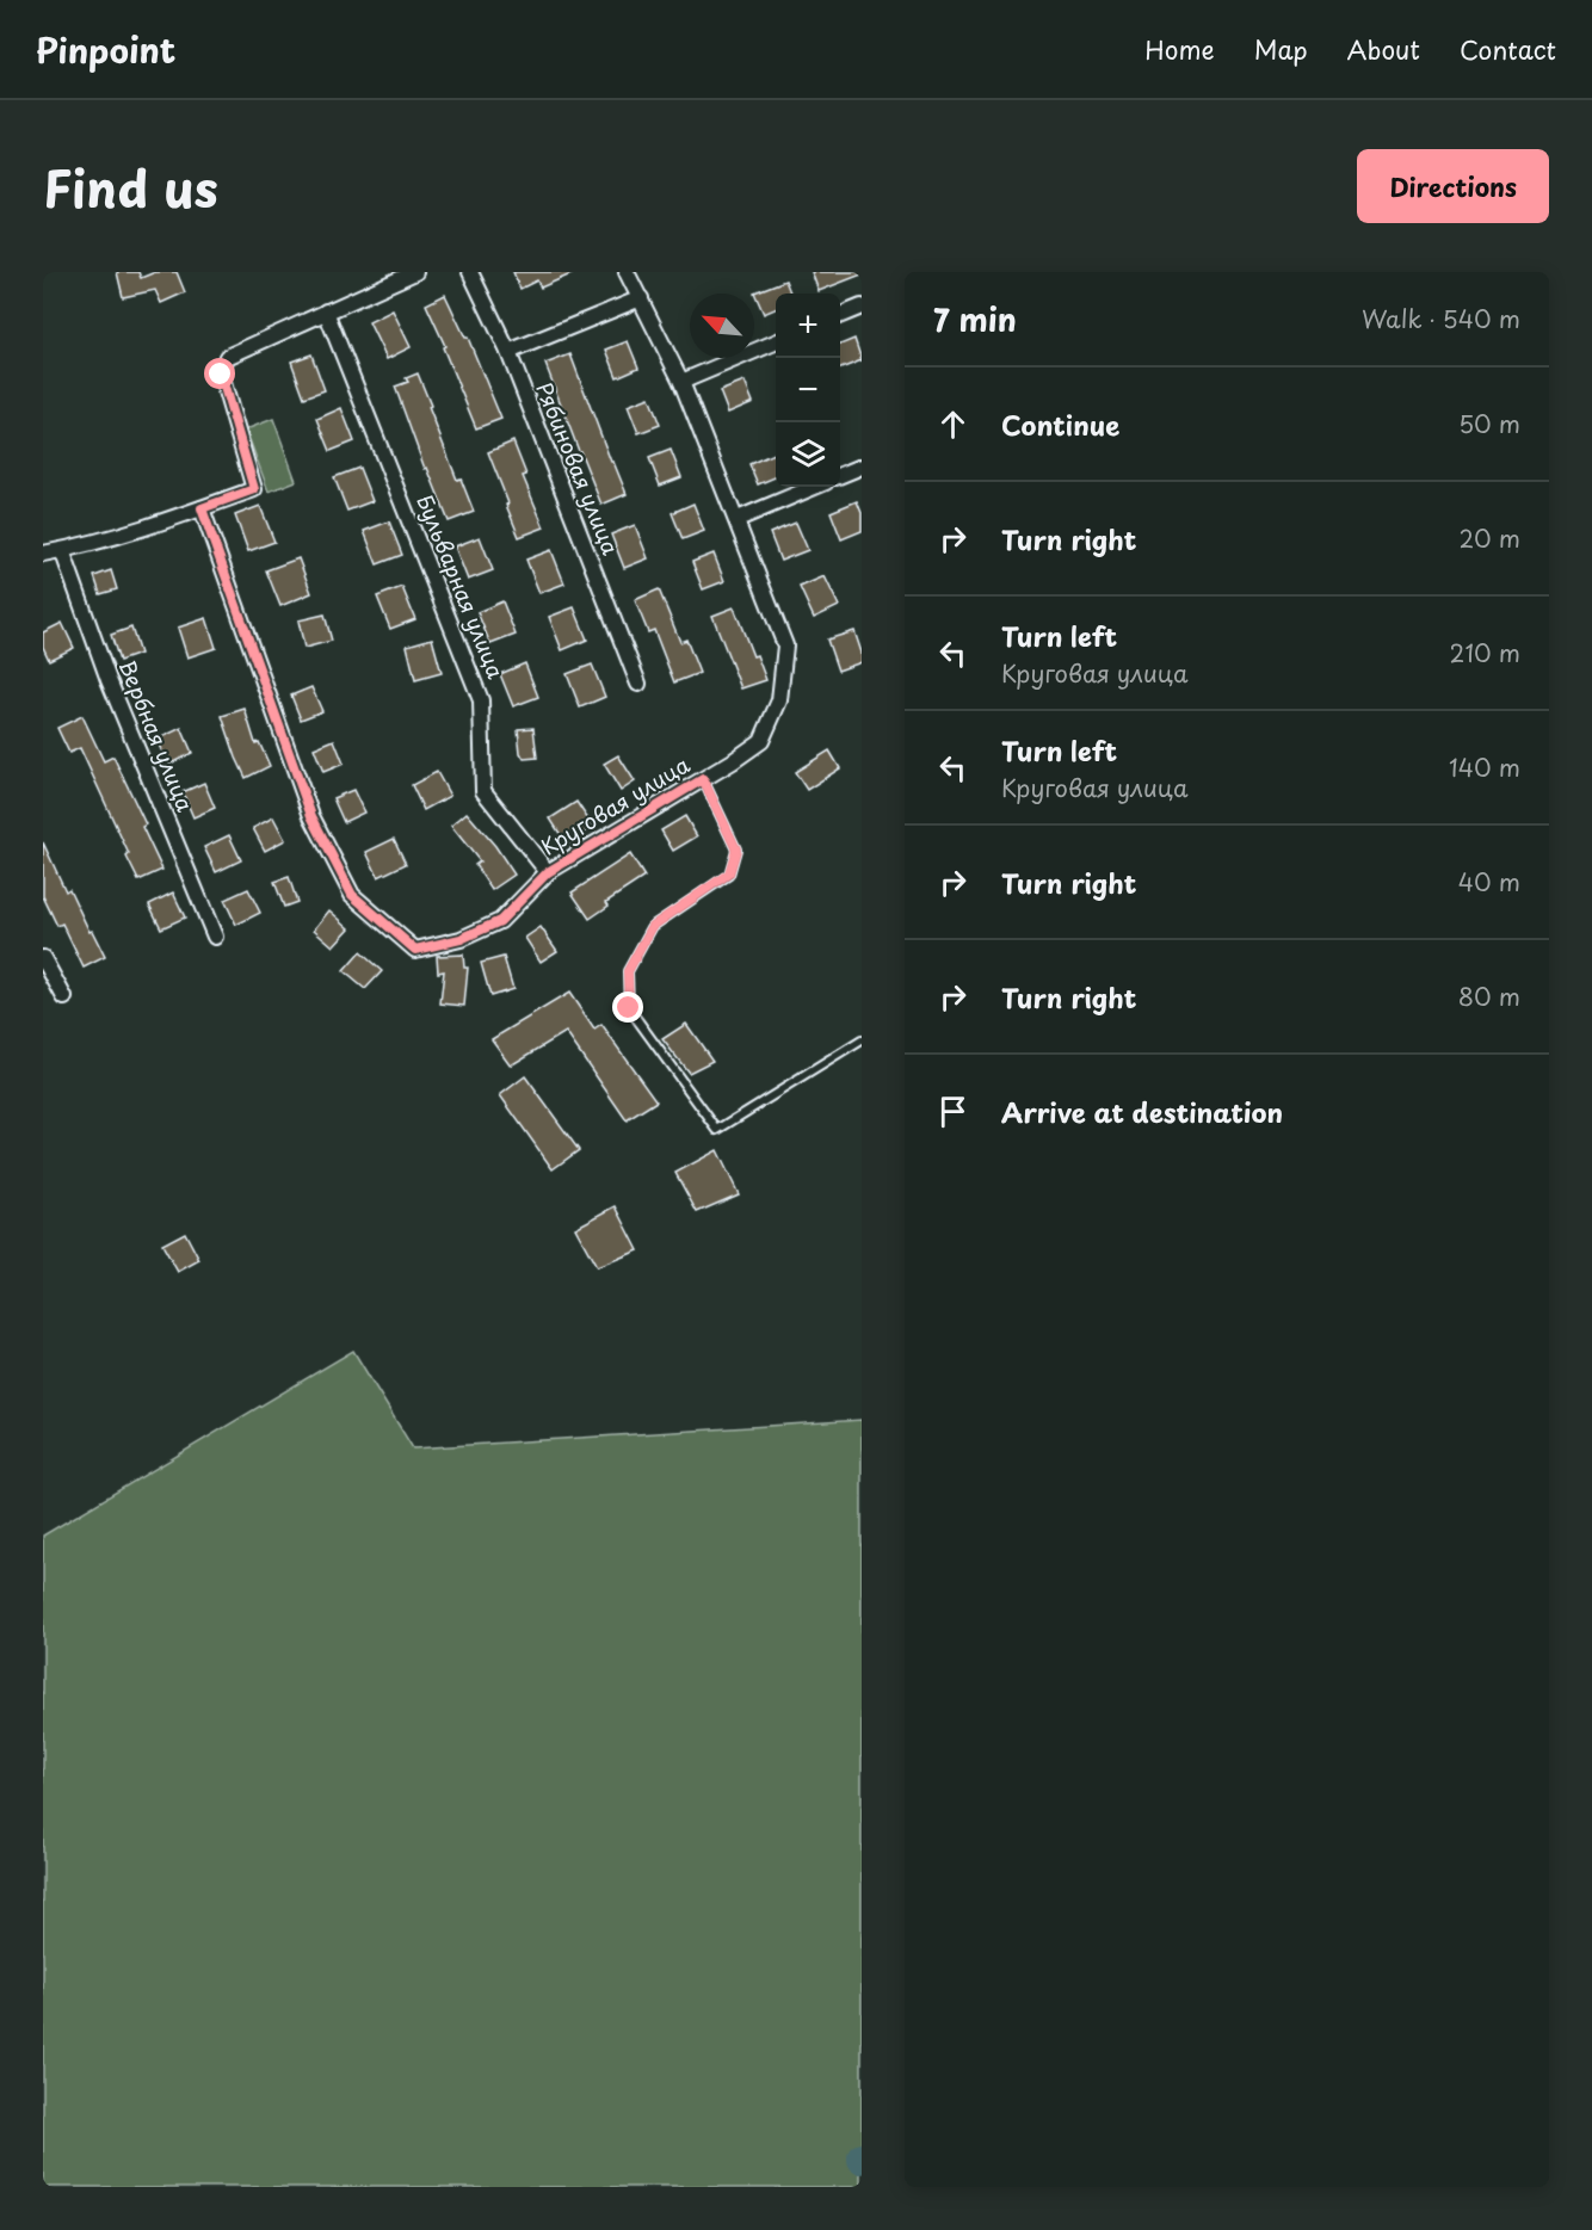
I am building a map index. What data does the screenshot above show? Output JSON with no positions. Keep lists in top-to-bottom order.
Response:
{
  "streets": {
    "street": [
      "Рябиновая улица",
      "Бульварная улица",
      "Вербная улица",
      "Круговая улица"
    ]
  },
  "crossings": [
    ["Бульварная улица", "Круговая улица"]
  ],
  "north": "top left",
  "page": {
    "header": "Pinpoint",
    "nav": [
      "Home",
      "Map",
      "About",
      "Contact"
    ],
    "title": "Find us",
    "buttons": "Directions",
    "heading": ["7 min", "Walk · 540 m"],
    "map_buttons": ["+", "−"],
    "list": [
      ["Continue", "50 m"],
      ["Turn right", "20 m"],
      ["Turn left", "Круговая улица", "210 m"],
      ["Turn left", "Круговая улица", "140 m"],
      ["Turn right", "40 m"],
      ["Turn right", "80 m"],
      "Arrive at destination"
    ]
  }
}
